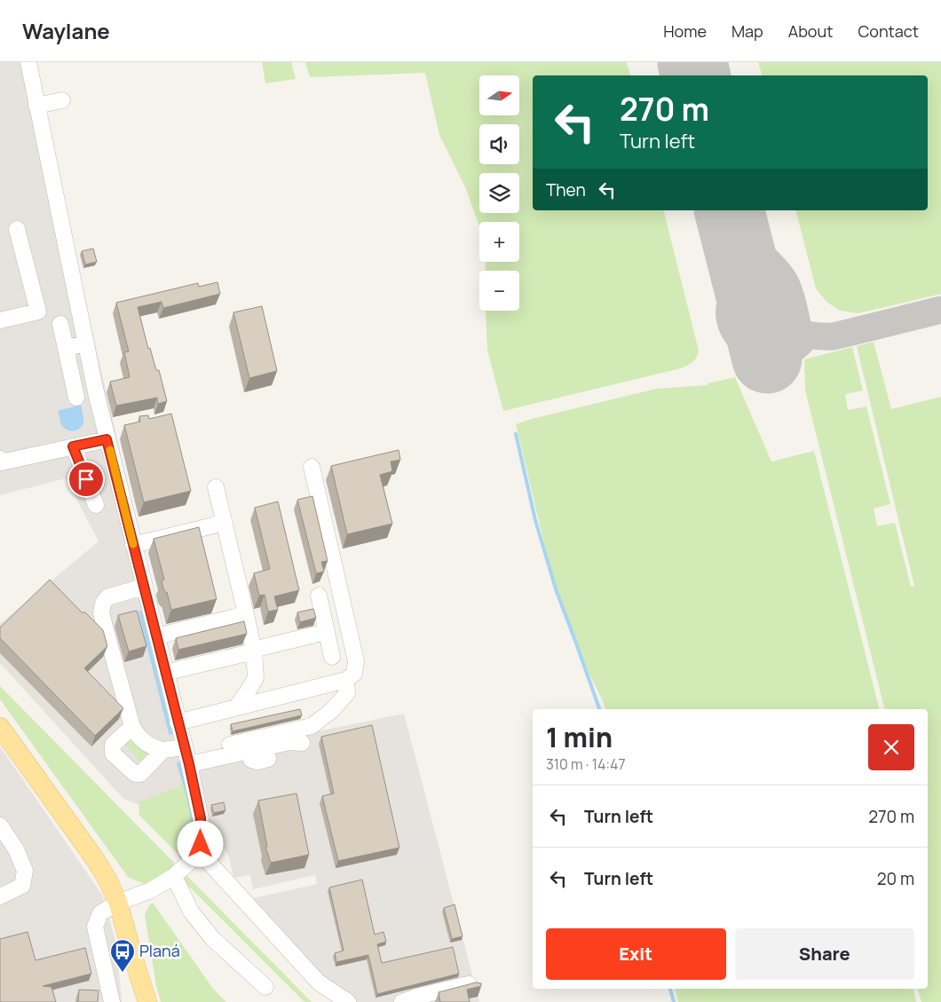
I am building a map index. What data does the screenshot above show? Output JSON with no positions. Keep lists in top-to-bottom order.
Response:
{
  "places": {
    "bus stop": ["Planá"]
  },
  "north": "right",
  "page": {
    "header": "Waylane",
    "nav": [
      "Home",
      "Map",
      "About",
      "Contact"
    ],
    "map_buttons": ["+", "−"],
    "turn": ["270 m", "Turn left"],
    "then": "Then",
    "heading": ["1 min", "310 m · 14:47"],
    "list": [
      {
        "name": "Turn left",
        "value": "270 m"
      },
      {
        "name": "Turn left",
        "value": "20 m"
      }
    ],
    "buttons": ["Exit", "Share"]
  }
}
